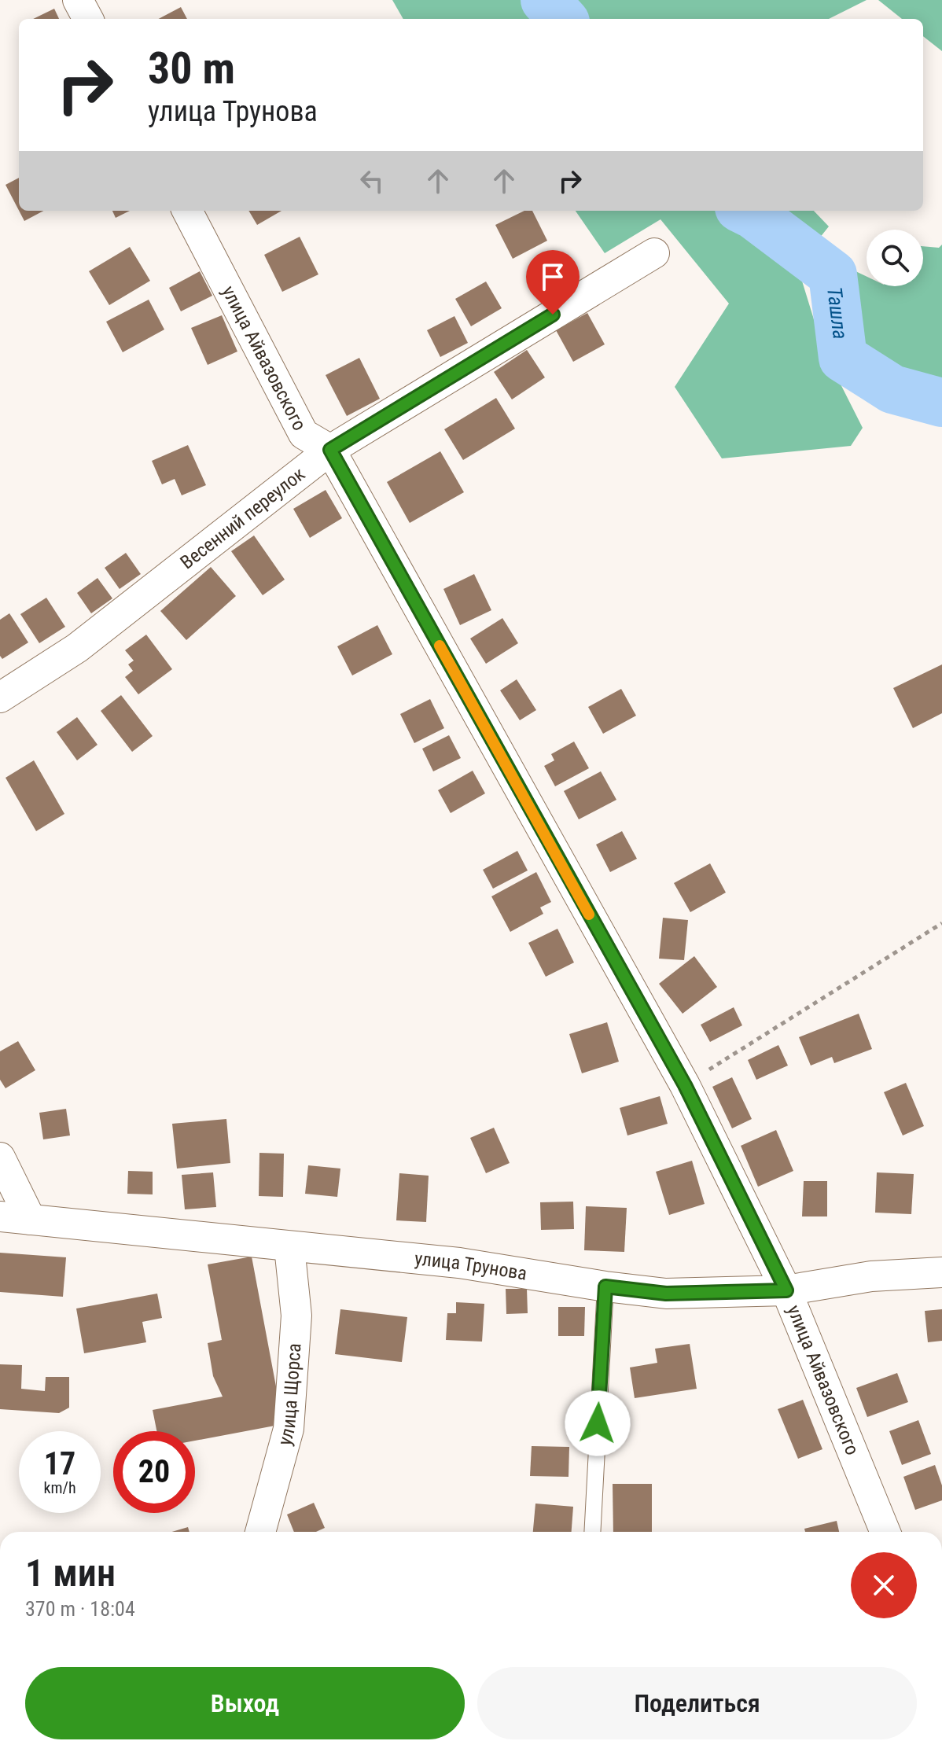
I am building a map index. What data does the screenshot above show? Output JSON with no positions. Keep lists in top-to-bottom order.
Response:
{
  "streets": {
    "street": [
      "улица Айвазовского",
      "Весенний переулок",
      "улица Трунова",
      "улица Щорса"
    ]
  },
  "crossings": [
    ["улица Айвазовского", "Весенний переулок"],
    ["улица Айвазовского", "улица Трунова"],
    ["улица Трунова", "улица Щорса"]
  ],
  "water": ["Ташла"],
  "page": {
    "turn": ["30 m", "улица Трунова"],
    "speed": "17 km/h",
    "limit": "20",
    "heading": ["1 мин", "370 m · 18:04"],
    "buttons": ["Выход", "Поделиться"]
  }
}
